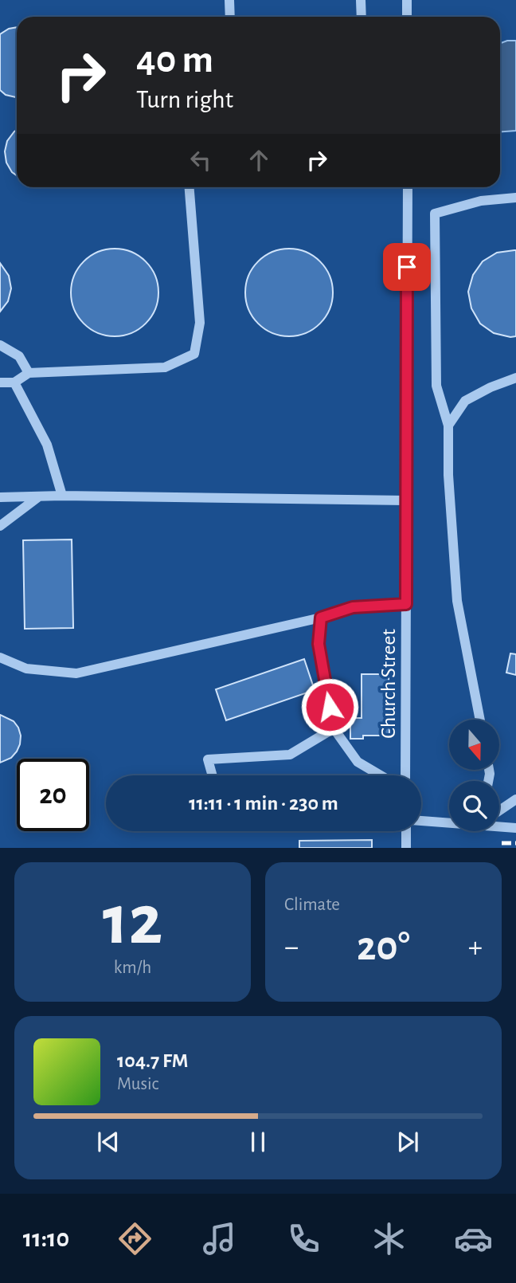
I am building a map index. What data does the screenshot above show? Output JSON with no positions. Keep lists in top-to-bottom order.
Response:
{
  "streets": {
    "street": ["Church Street"]
  },
  "north": "bottom",
  "page": {
    "turn": ["40 m", "Turn right"],
    "limit": "20",
    "trip": "11:11 · 1 min · 230 m",
    "tile": [
      ["12", "km/h"],
      "Climate"
    ],
    "heat": ["−", "20°", "+"],
    "song": ["104.7 FM", "Music"],
    "tabs": "11:10"
  }
}
